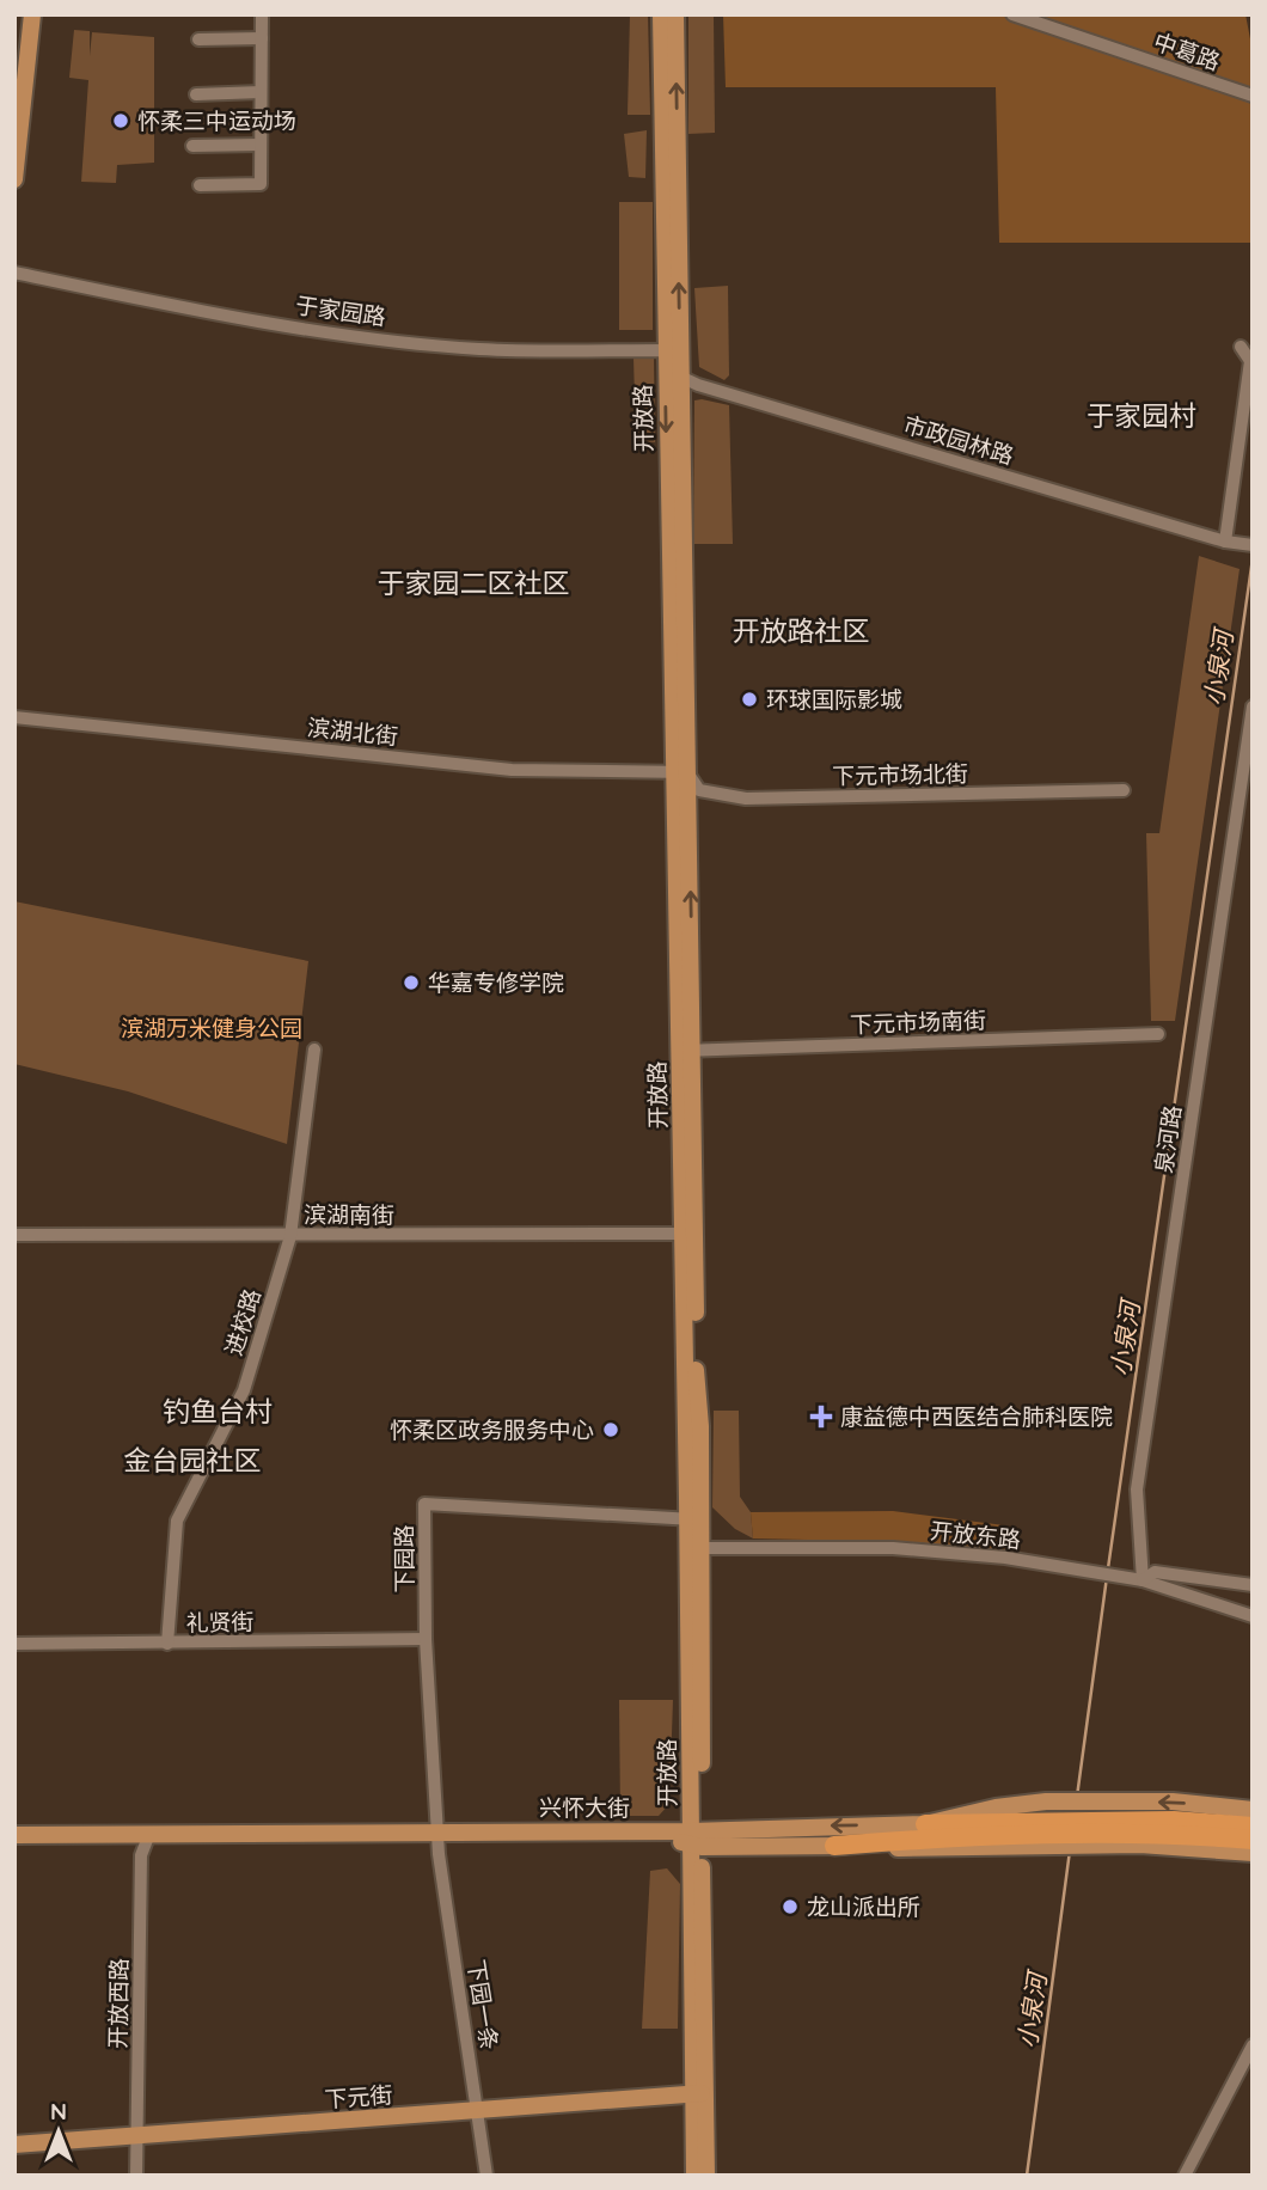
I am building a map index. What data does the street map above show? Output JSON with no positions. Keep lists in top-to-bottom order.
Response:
{
  "streets": {
    "main road": ["开放路", "兴怀大街", "下元街"],
    "street": [
      "中葛路",
      "于家园路",
      "市政园林路",
      "滨湖北街",
      "下元市场北街",
      "下元市场南街",
      "泉河路",
      "滨湖南街",
      "进校路",
      "开放东路",
      "下园路",
      "礼贤街",
      "开放西路",
      "下园一条"
    ]
  },
  "crossings": [
    ["于家园路", "开放路"],
    ["开放路", "市政园林路"],
    ["开放路", "滨湖北街"],
    ["开放路", "下元市场北街"],
    ["开放路", "下元市场南街"],
    ["开放路", "滨湖南街"],
    ["开放路", "开放东路"],
    ["开放路", "下园路"],
    ["开放路", "兴怀大街"],
    ["开放路", "下元街"],
    ["滨湖北街", "下元市场北街"],
    ["泉河路", "开放东路"],
    ["滨湖南街", "进校路"],
    ["进校路", "礼贤街"],
    ["下园路", "礼贤街"],
    ["下园路", "兴怀大街"],
    ["下园路", "下园一条"],
    ["兴怀大街", "开放西路"],
    ["兴怀大街", "下园一条"],
    ["开放西路", "下元街"],
    ["下园一条", "下元街"]
  ],
  "districts": [
    "于家园村",
    "于家园二区社区",
    "开放路社区",
    "钓鱼台村",
    "金台园社区"
  ],
  "water": ["小泉河"],
  "parks": ["滨湖万米健身公园"],
  "places": {
    "other": [
      "怀柔三中运动场",
      "环球国际影城",
      "华嘉专修学院",
      "怀柔区政务服务中心",
      "龙山派出所"
    ],
    "health": ["康益德中西医结合肺科医院"]
  },
  "north": "top"
}
